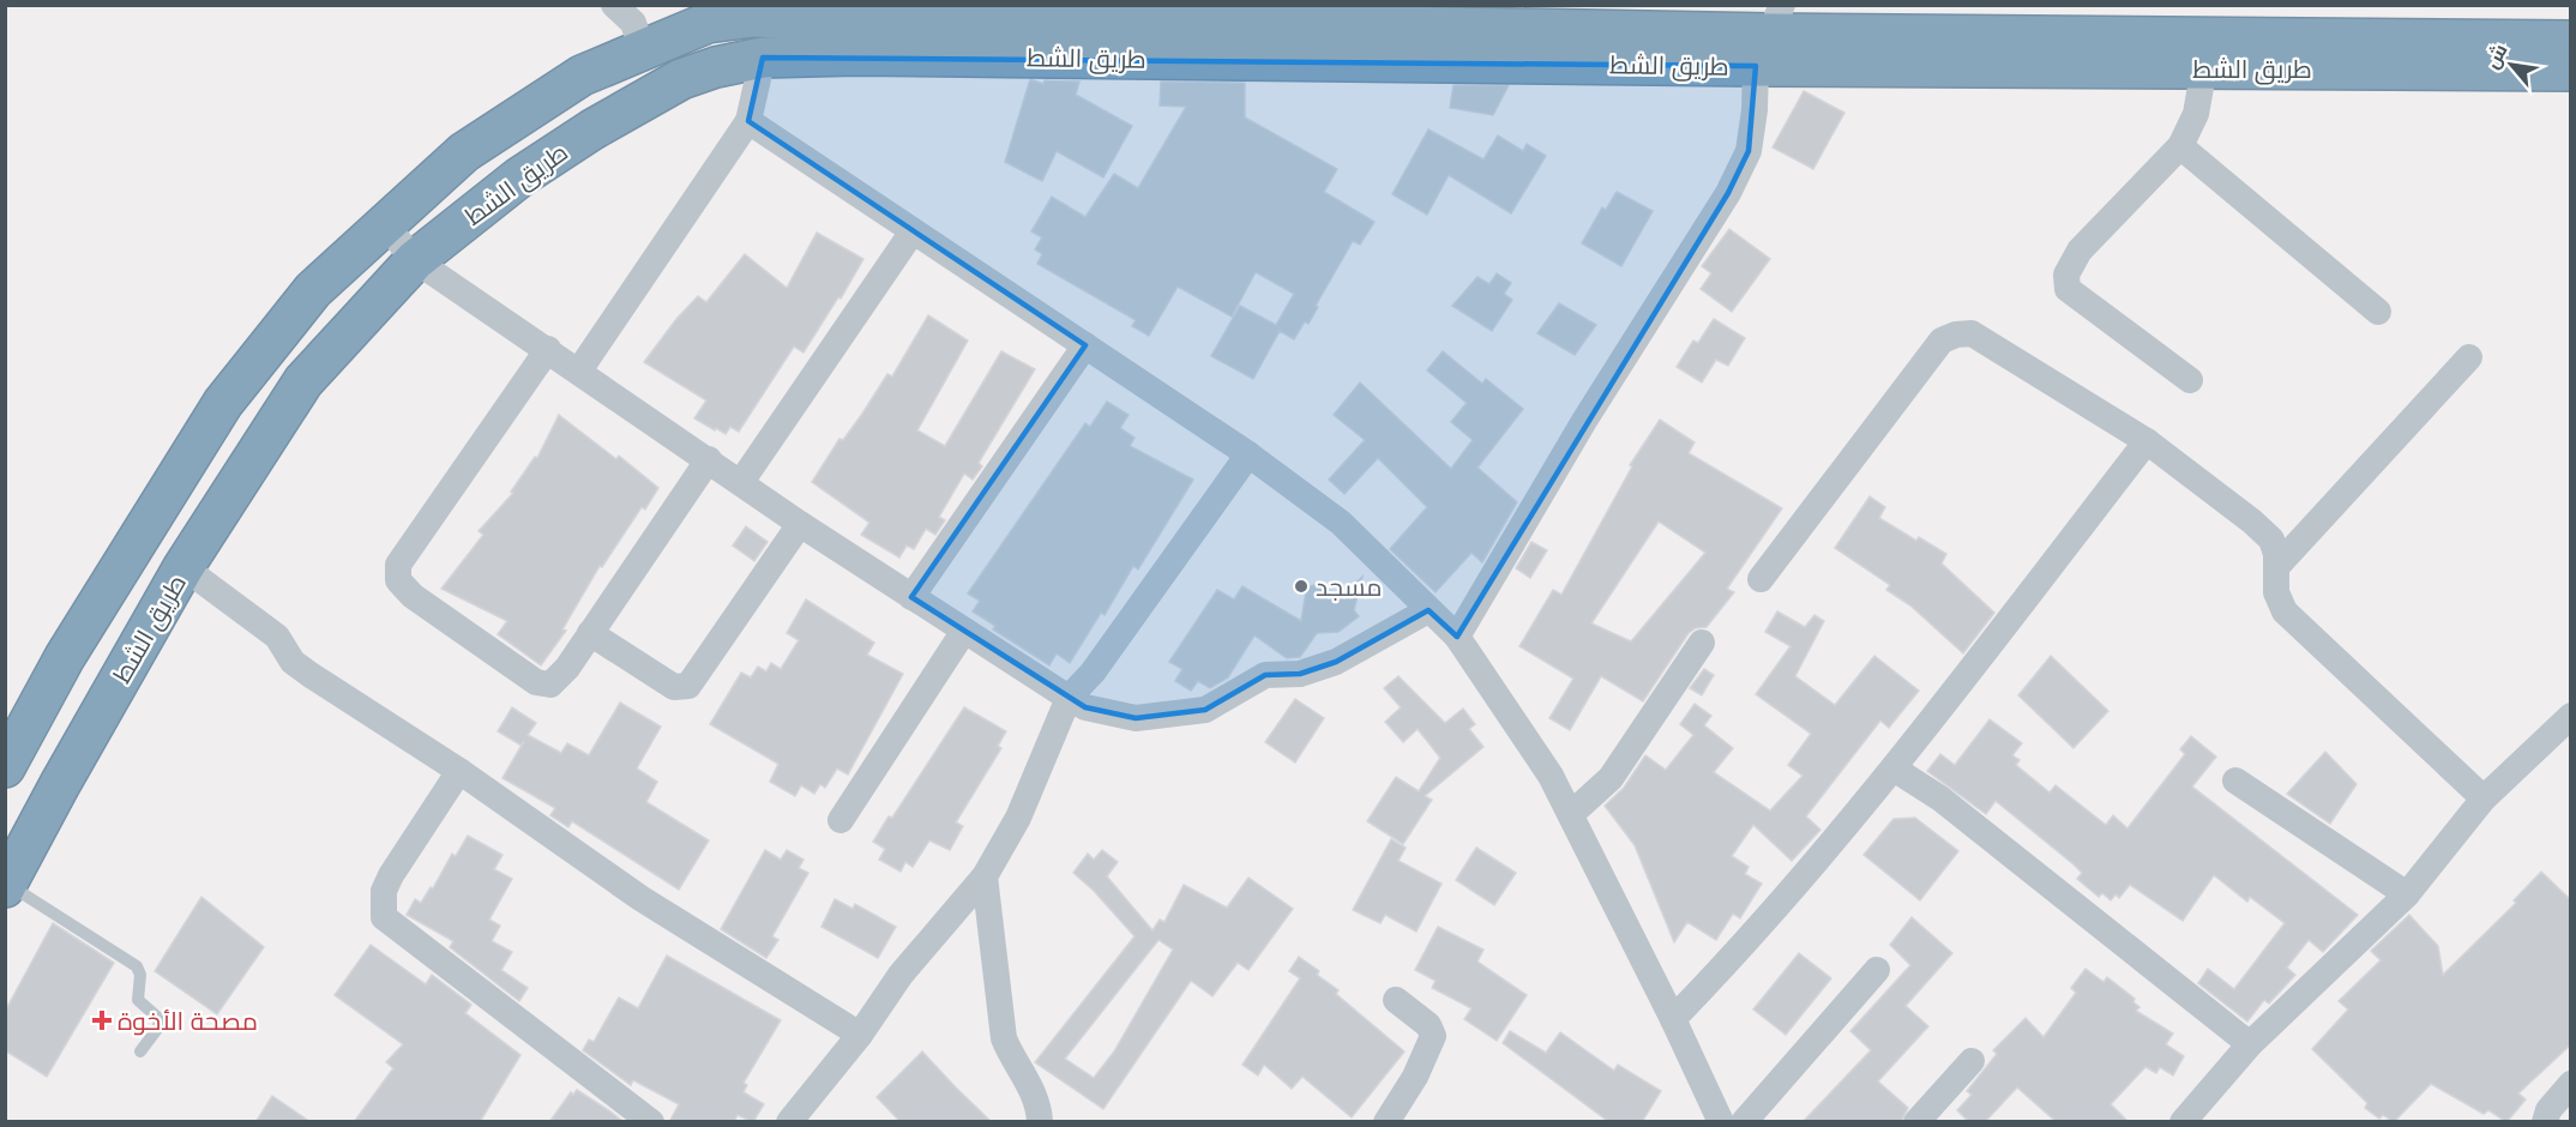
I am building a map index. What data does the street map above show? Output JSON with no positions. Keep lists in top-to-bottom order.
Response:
{
  "streets": {
    "highway": ["طريق الشط"]
  },
  "places": {
    "other": ["مسجد"],
    "health": ["مصحة الأخوة"]
  },
  "north": "top left"
}
